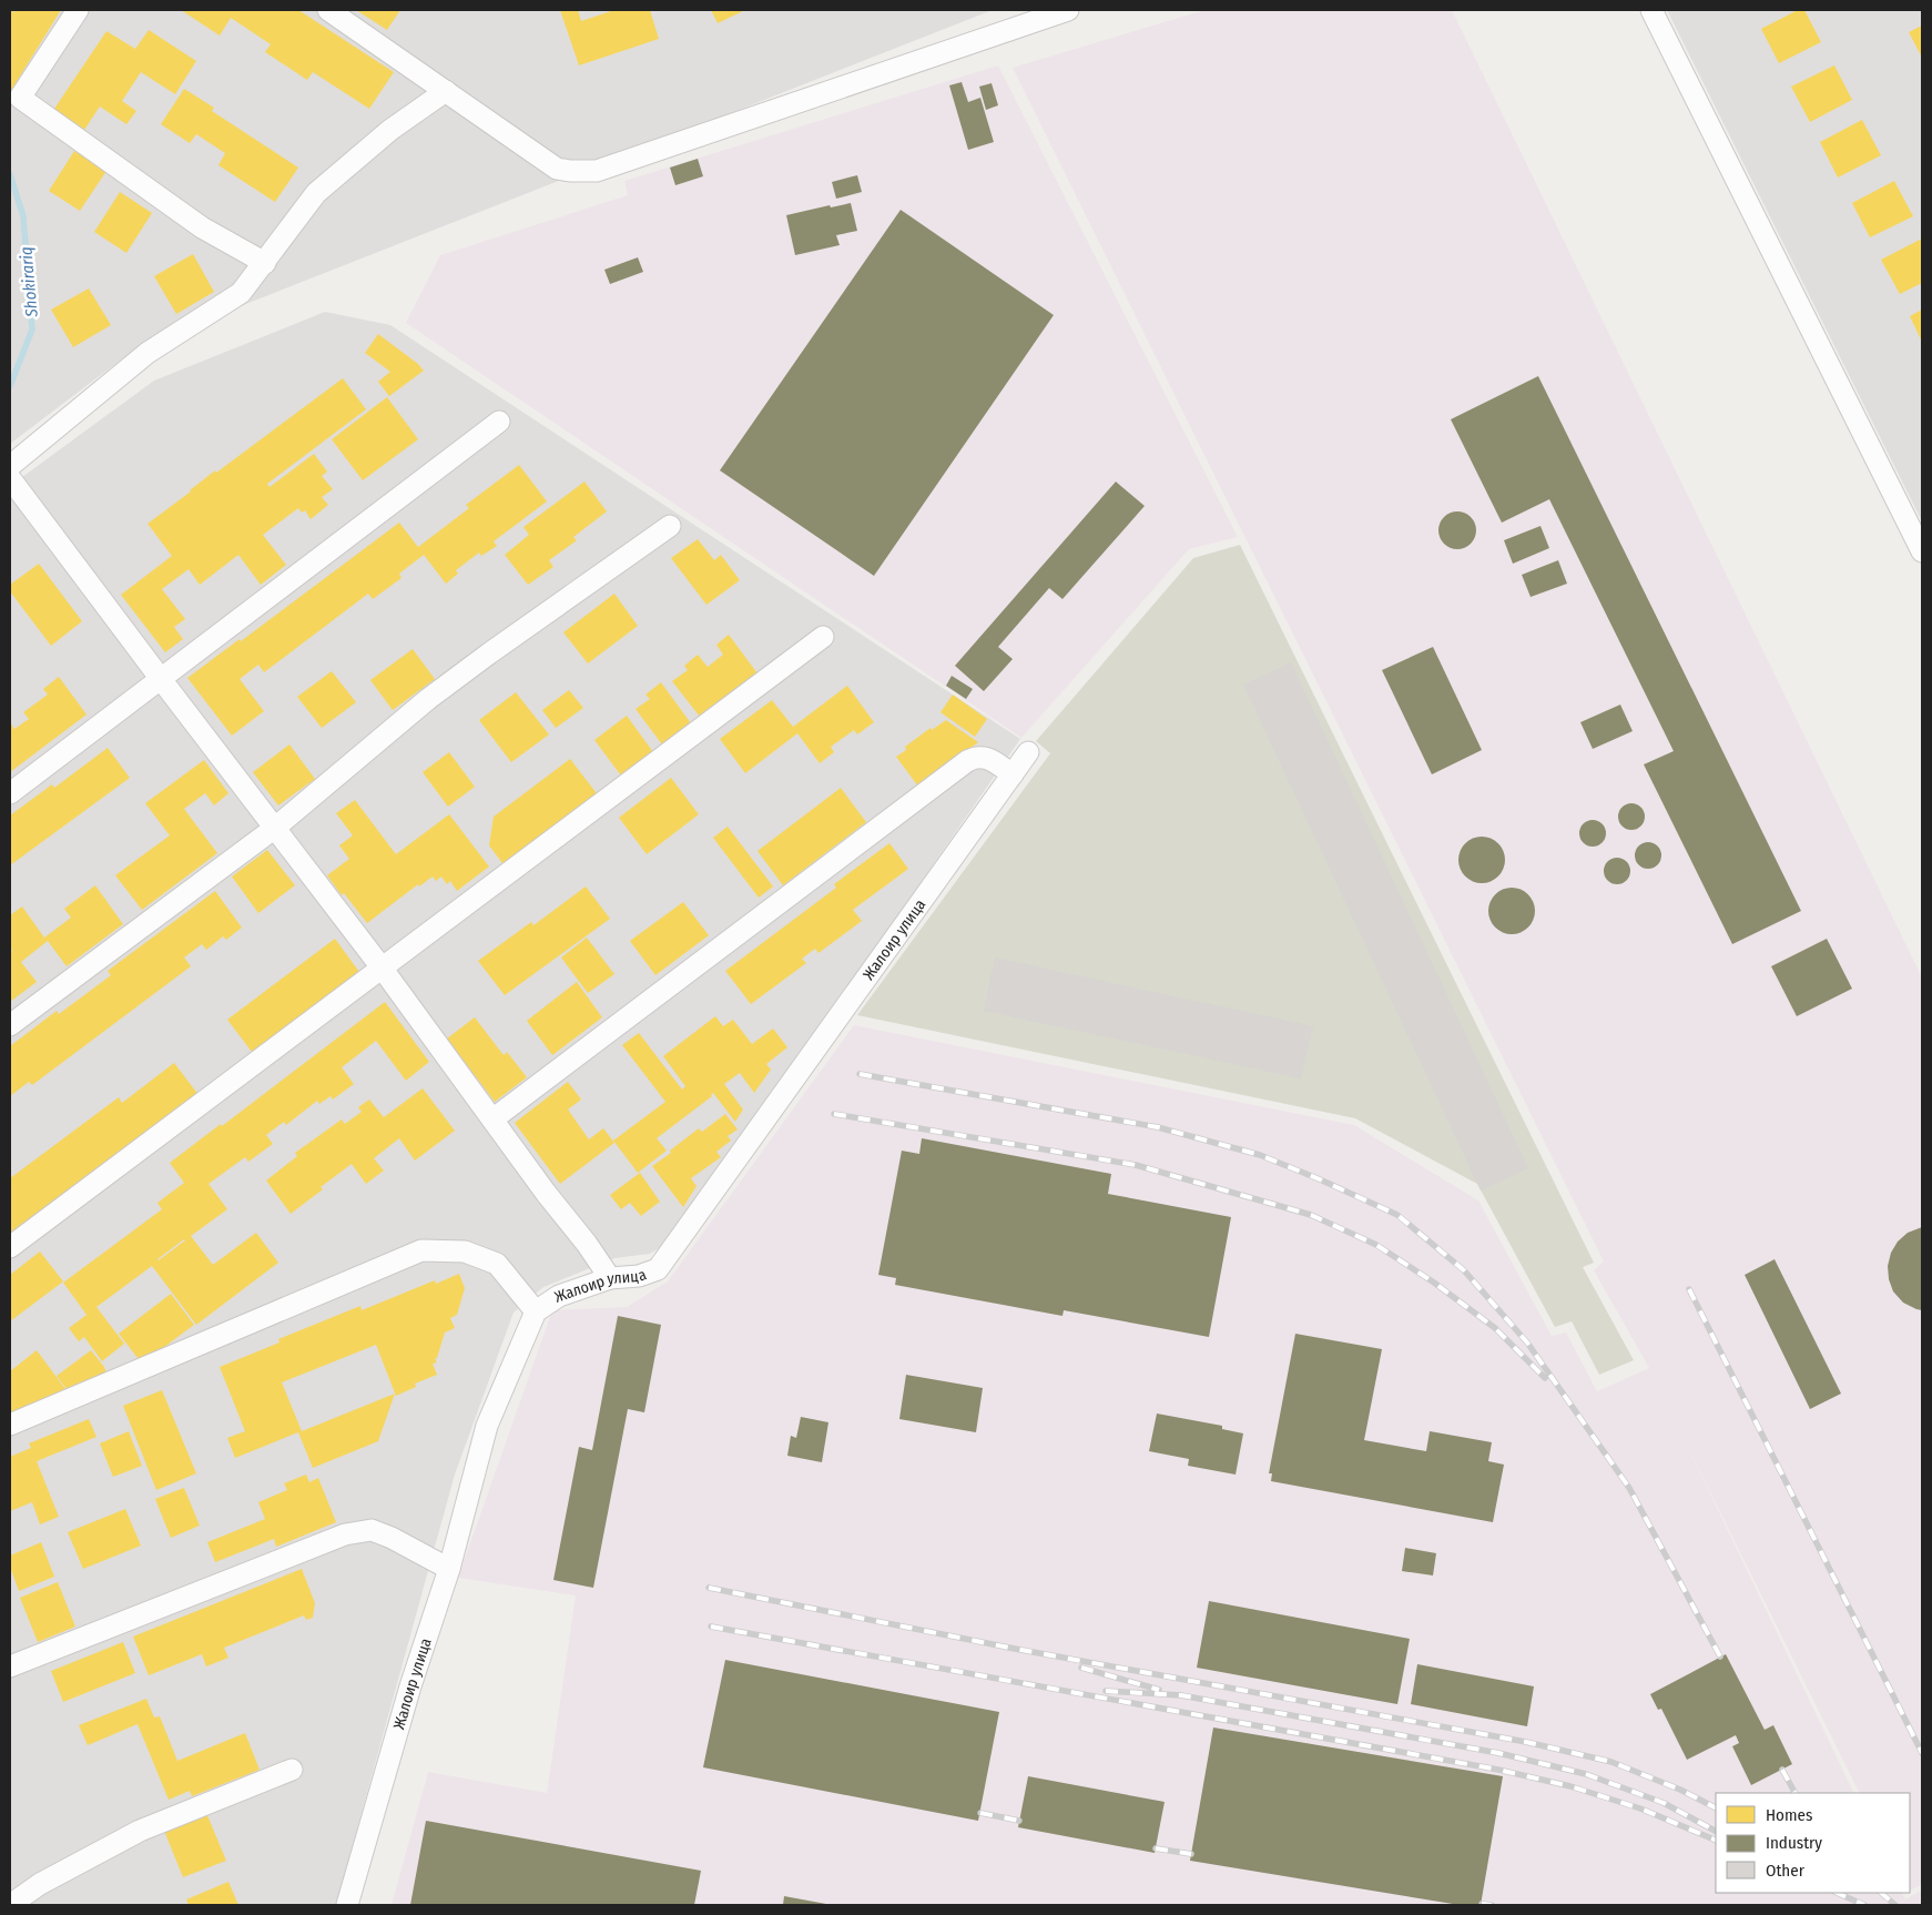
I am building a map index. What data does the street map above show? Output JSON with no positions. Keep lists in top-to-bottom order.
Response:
{
  "streets": {
    "street": ["Жалоир улица"]
  },
  "water": ["Shokirariq"],
  "legend": ["Homes", "Industry", "Other"]
}
